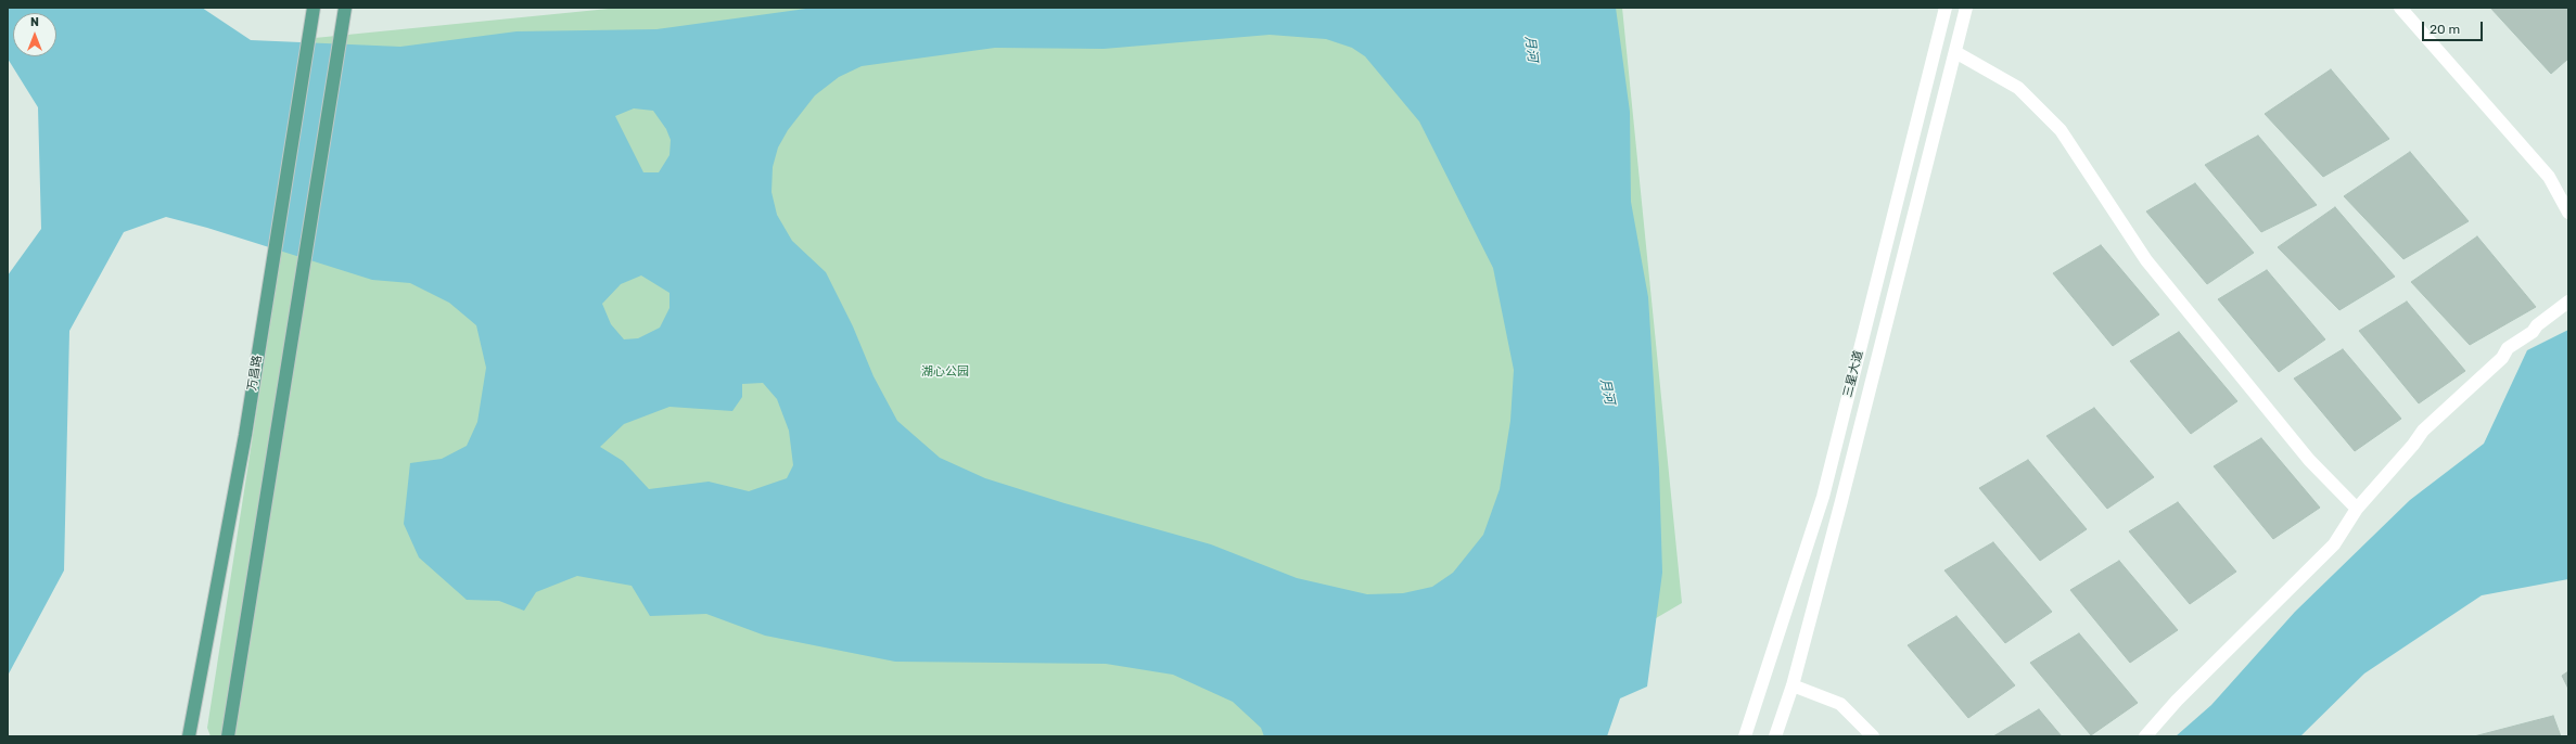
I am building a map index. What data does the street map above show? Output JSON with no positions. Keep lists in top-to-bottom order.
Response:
{
  "streets": {
    "main road": ["万昌路"],
    "street": ["三星大道"]
  },
  "water": ["月河"],
  "parks": ["湖心公园"],
  "scale_bar": "20 m",
  "north": "top"
}
